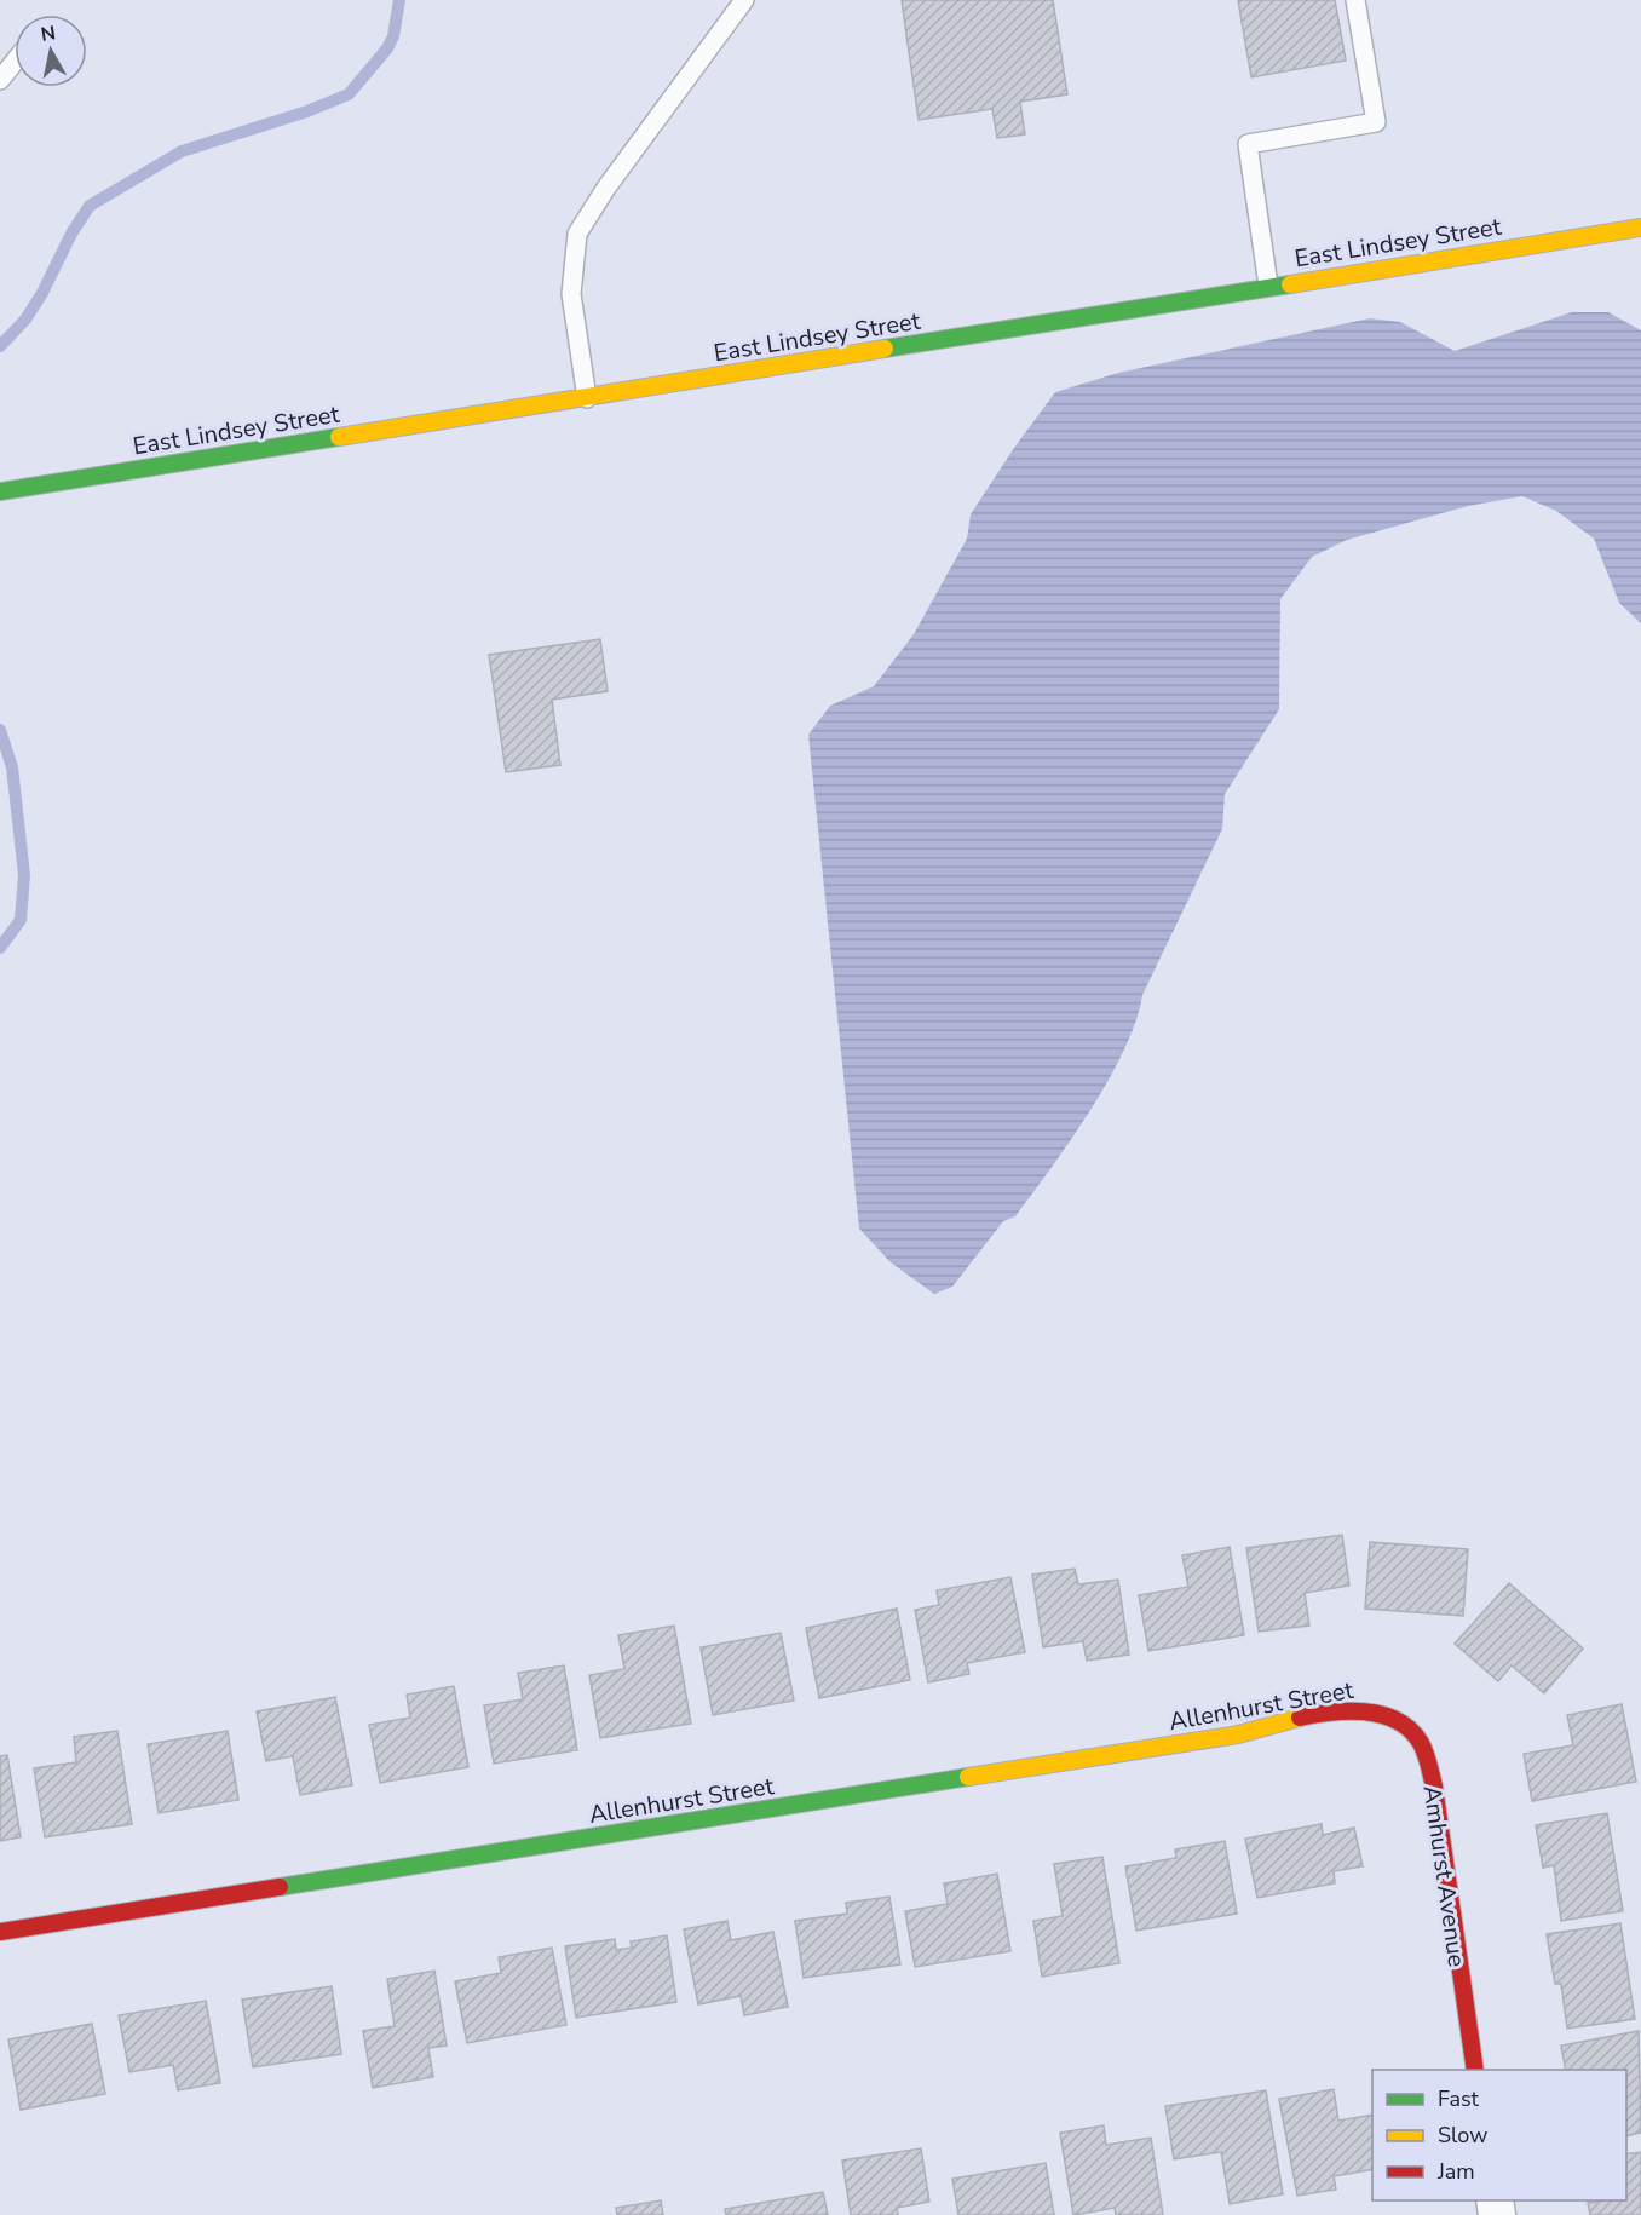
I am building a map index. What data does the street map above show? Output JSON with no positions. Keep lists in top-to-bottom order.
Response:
{
  "streets": {
    "street": ["East Lindsey Street", "Allenhurst Street", "Amhurst Avenue"]
  },
  "crossings": [
    ["Allenhurst Street", "Amhurst Avenue"]
  ],
  "legend": ["Fast", "Slow", "Jam"],
  "north": "top"
}
